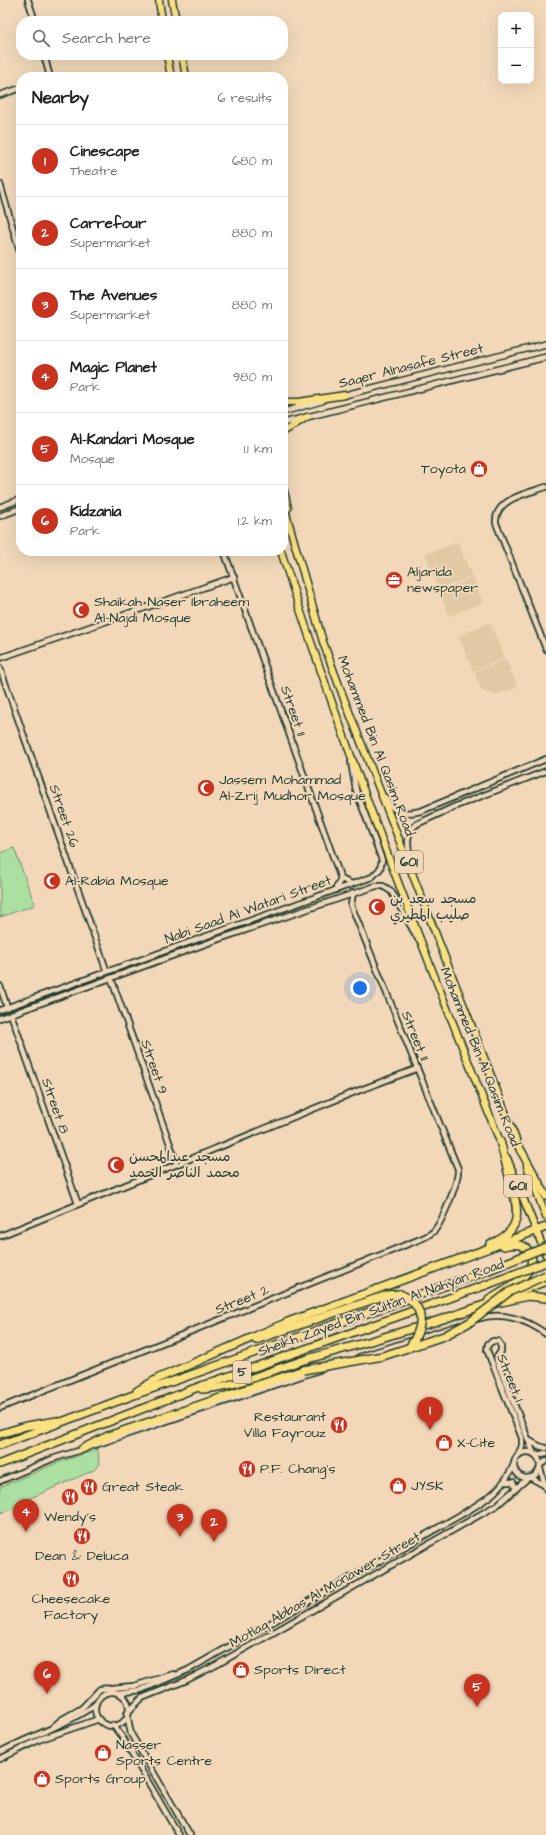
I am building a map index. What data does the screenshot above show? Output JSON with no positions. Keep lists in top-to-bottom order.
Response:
{
  "streets": {
    "highway": ["Sheikh Zayed Bin Sultan Al Nahyan Road", "5"],
    "main road": ["Saqer Alnasafe Street", "Mohammed Bin Al Qasim Road", "601"],
    "street": [
      "Street 11",
      "Street 26",
      "Nabi Saad Al Watari Street",
      "Street 9",
      "Street 8",
      "Street 2",
      "Street 1",
      "Motlaq Abbas Al Monawer Street"
    ]
  },
  "crossings": [
    ["Street 11", "Street 2"],
    ["Mohammed Bin Al Qasim Road", "Nabi Saad Al Watari Street"],
    ["Street 26", "Nabi Saad Al Watari Street"],
    ["Nabi Saad Al Watari Street", "Street 9"],
    ["Nabi Saad Al Watari Street", "Street 8"],
    ["Street 1", "Motlaq Abbas Al Monawer Street"]
  ],
  "places": {
    "shop": [
      "Toyota",
      "X-Cite",
      "JYSK",
      "Sports Direct",
      "Nasser Sports Centre",
      "Sports Group"
    ],
    "office": ["Aljarida newspaper"],
    "mosque": [
      "Shaikah Naser Ibraheem Al-Najdi Mosque",
      "Jassem Mohammad Al-Zrij Mudhor Mosque",
      "Al-Rabia Mosque",
      "مسجد سعد بن صليب المطيري",
      "مسجد عبدالمحسن محمد الناصر الحمد"
    ],
    "restaurant": [
      "Restaurant Villa Fayrouz",
      "P.F. Chang's",
      "Great Steak",
      "Wendy's",
      "Dean & Deluca",
      "Cheesecake Factory"
    ]
  },
  "page": {
    "map_buttons": ["+", "−"],
    "search": "Search here",
    "heading": ["Nearby", "6 results"],
    "list": [
      {
        "mark": "1",
        "name": "Cinescape",
        "note": "Theatre",
        "value": "680 m"
      },
      {
        "mark": "2",
        "name": "Carrefour",
        "note": "Supermarket",
        "value": "880 m"
      },
      {
        "mark": "3",
        "name": "The Avenues",
        "note": "Supermarket",
        "value": "880 m"
      },
      {
        "mark": "4",
        "name": "Magic Planet",
        "note": "Park",
        "value": "980 m"
      },
      {
        "mark": "5",
        "name": "Al-Kandari Mosque",
        "note": "Mosque",
        "value": "1.1 km"
      },
      {
        "mark": "6",
        "name": "Kidzania",
        "note": "Park",
        "value": "1.2 km"
      }
    ],
    "pins": [
      "1",
      "4",
      "3",
      "2",
      "6",
      "5"
    ]
  }
}
